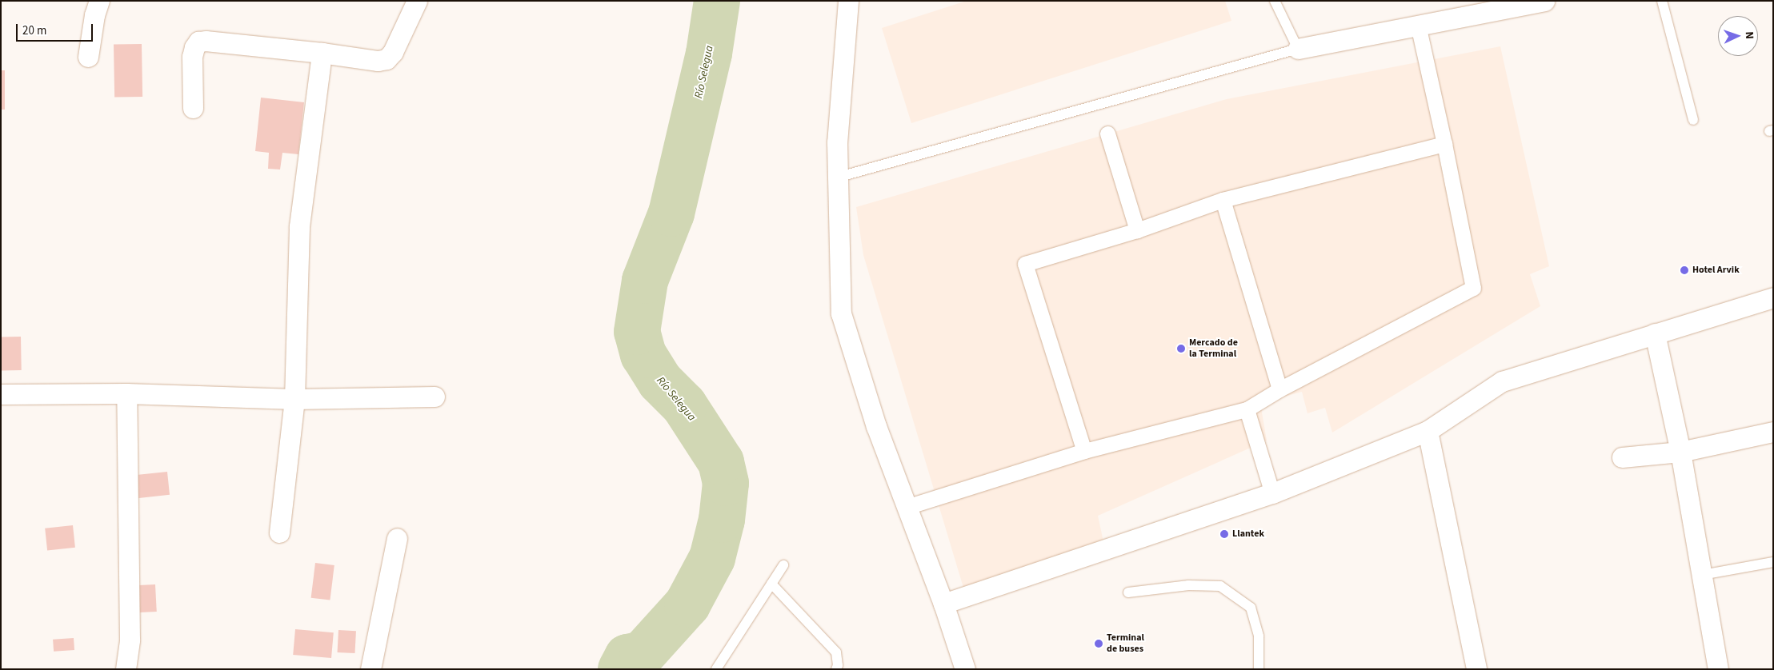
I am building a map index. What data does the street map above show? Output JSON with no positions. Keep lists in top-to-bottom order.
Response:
{
  "water": ["Río Selegua"],
  "places": [
    "Hotel Arvik",
    "Mercado de la Terminal",
    "Llantek",
    "Terminal de buses"
  ],
  "scale_bar": "20 m",
  "north": "right"
}
